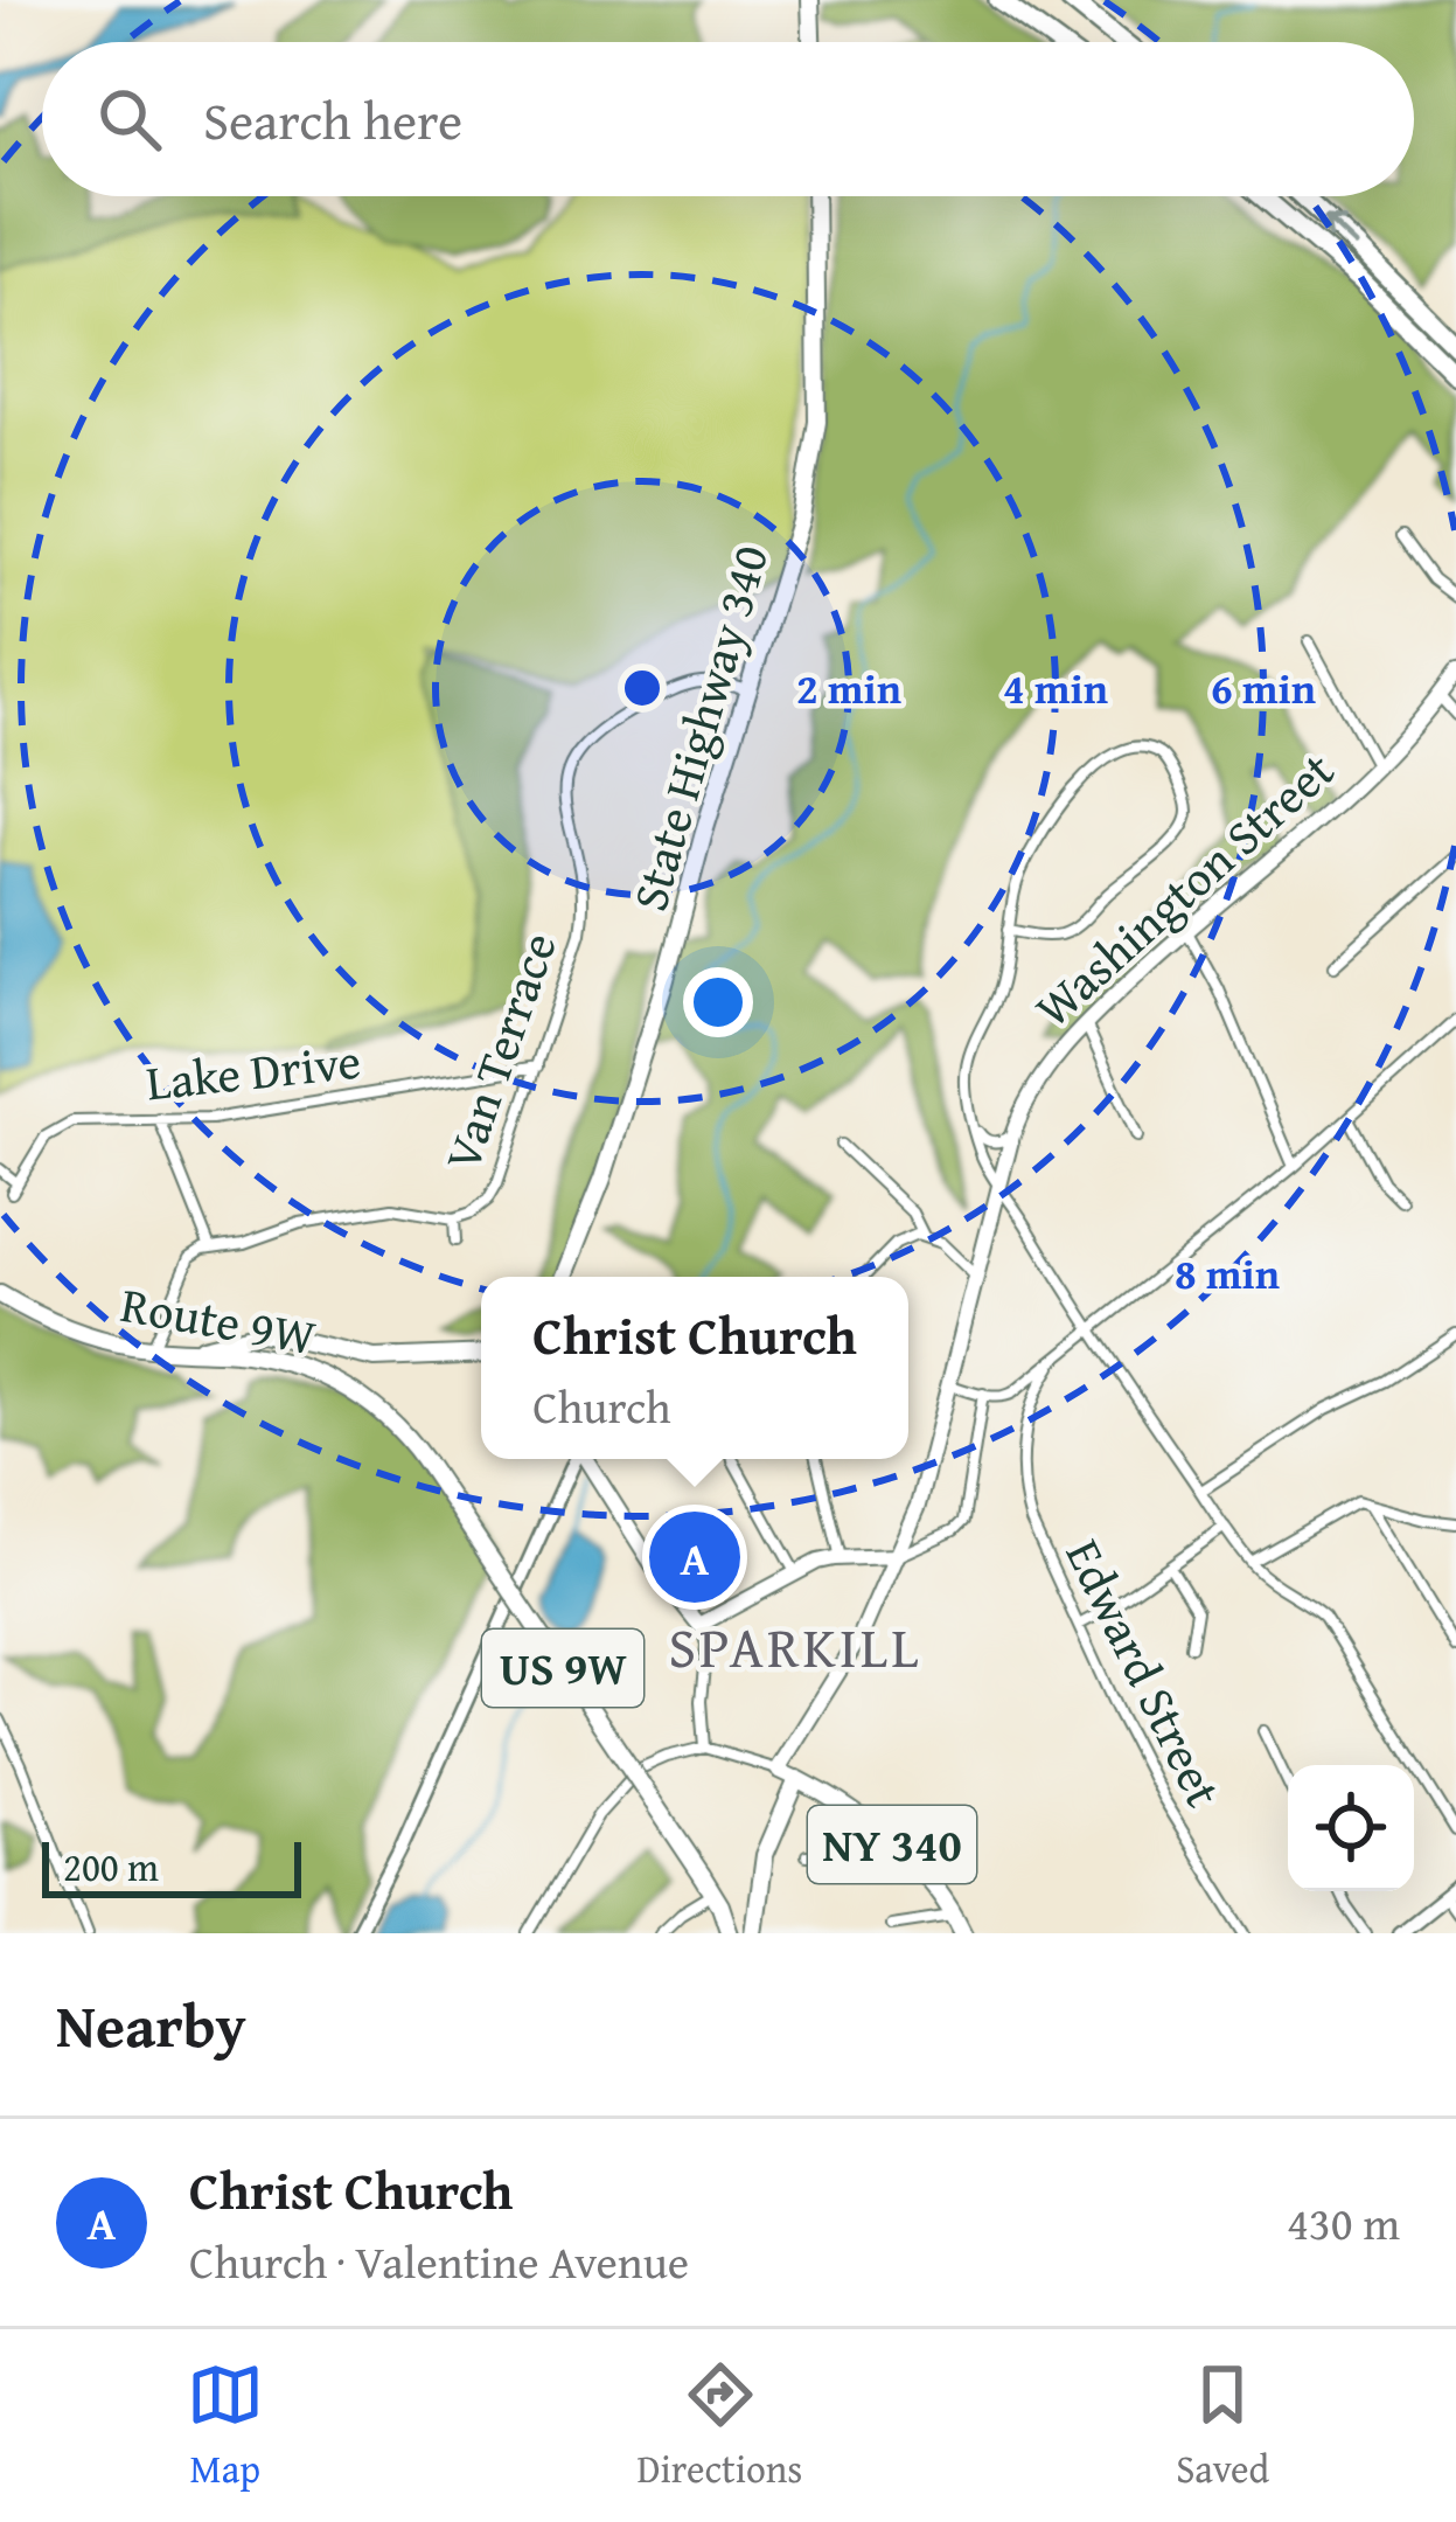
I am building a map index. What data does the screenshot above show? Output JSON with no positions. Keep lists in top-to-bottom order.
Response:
{
  "streets": {
    "main road": [
      "State Highway 340",
      "Washington Street",
      "Route 9W",
      "US 9W",
      "NY 340"
    ],
    "street": ["Van Terrace", "Lake Drive", "Edward Street"]
  },
  "crossings": [
    ["State Highway 340", "Van Terrace"],
    ["Washington Street", "NY 340"],
    ["Van Terrace", "Lake Drive"]
  ],
  "districts": ["SPARKILL"],
  "scale_bar": "200 m",
  "page": {
    "search": "Search here",
    "popup": ["Christ Church", "Church"],
    "pins": "A",
    "scale": "200 m",
    "heading": "Nearby",
    "list": [
      {
        "mark": "A",
        "name": "Christ Church",
        "note": "Church · Valentine Avenue",
        "value": "430 m"
      }
    ],
    "nav": ["Map", "Directions", "Saved"]
  },
  "rings": [
    "2 min",
    "4 min",
    "6 min",
    "8 min"
  ]
}
